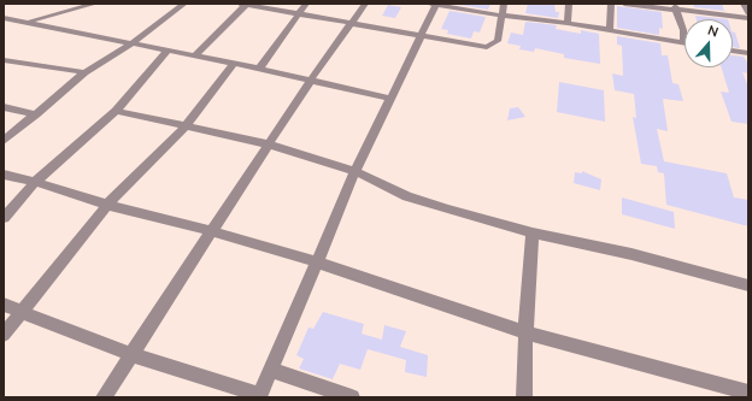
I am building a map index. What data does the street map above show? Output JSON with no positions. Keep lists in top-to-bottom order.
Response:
{
  "north": "top"
}
